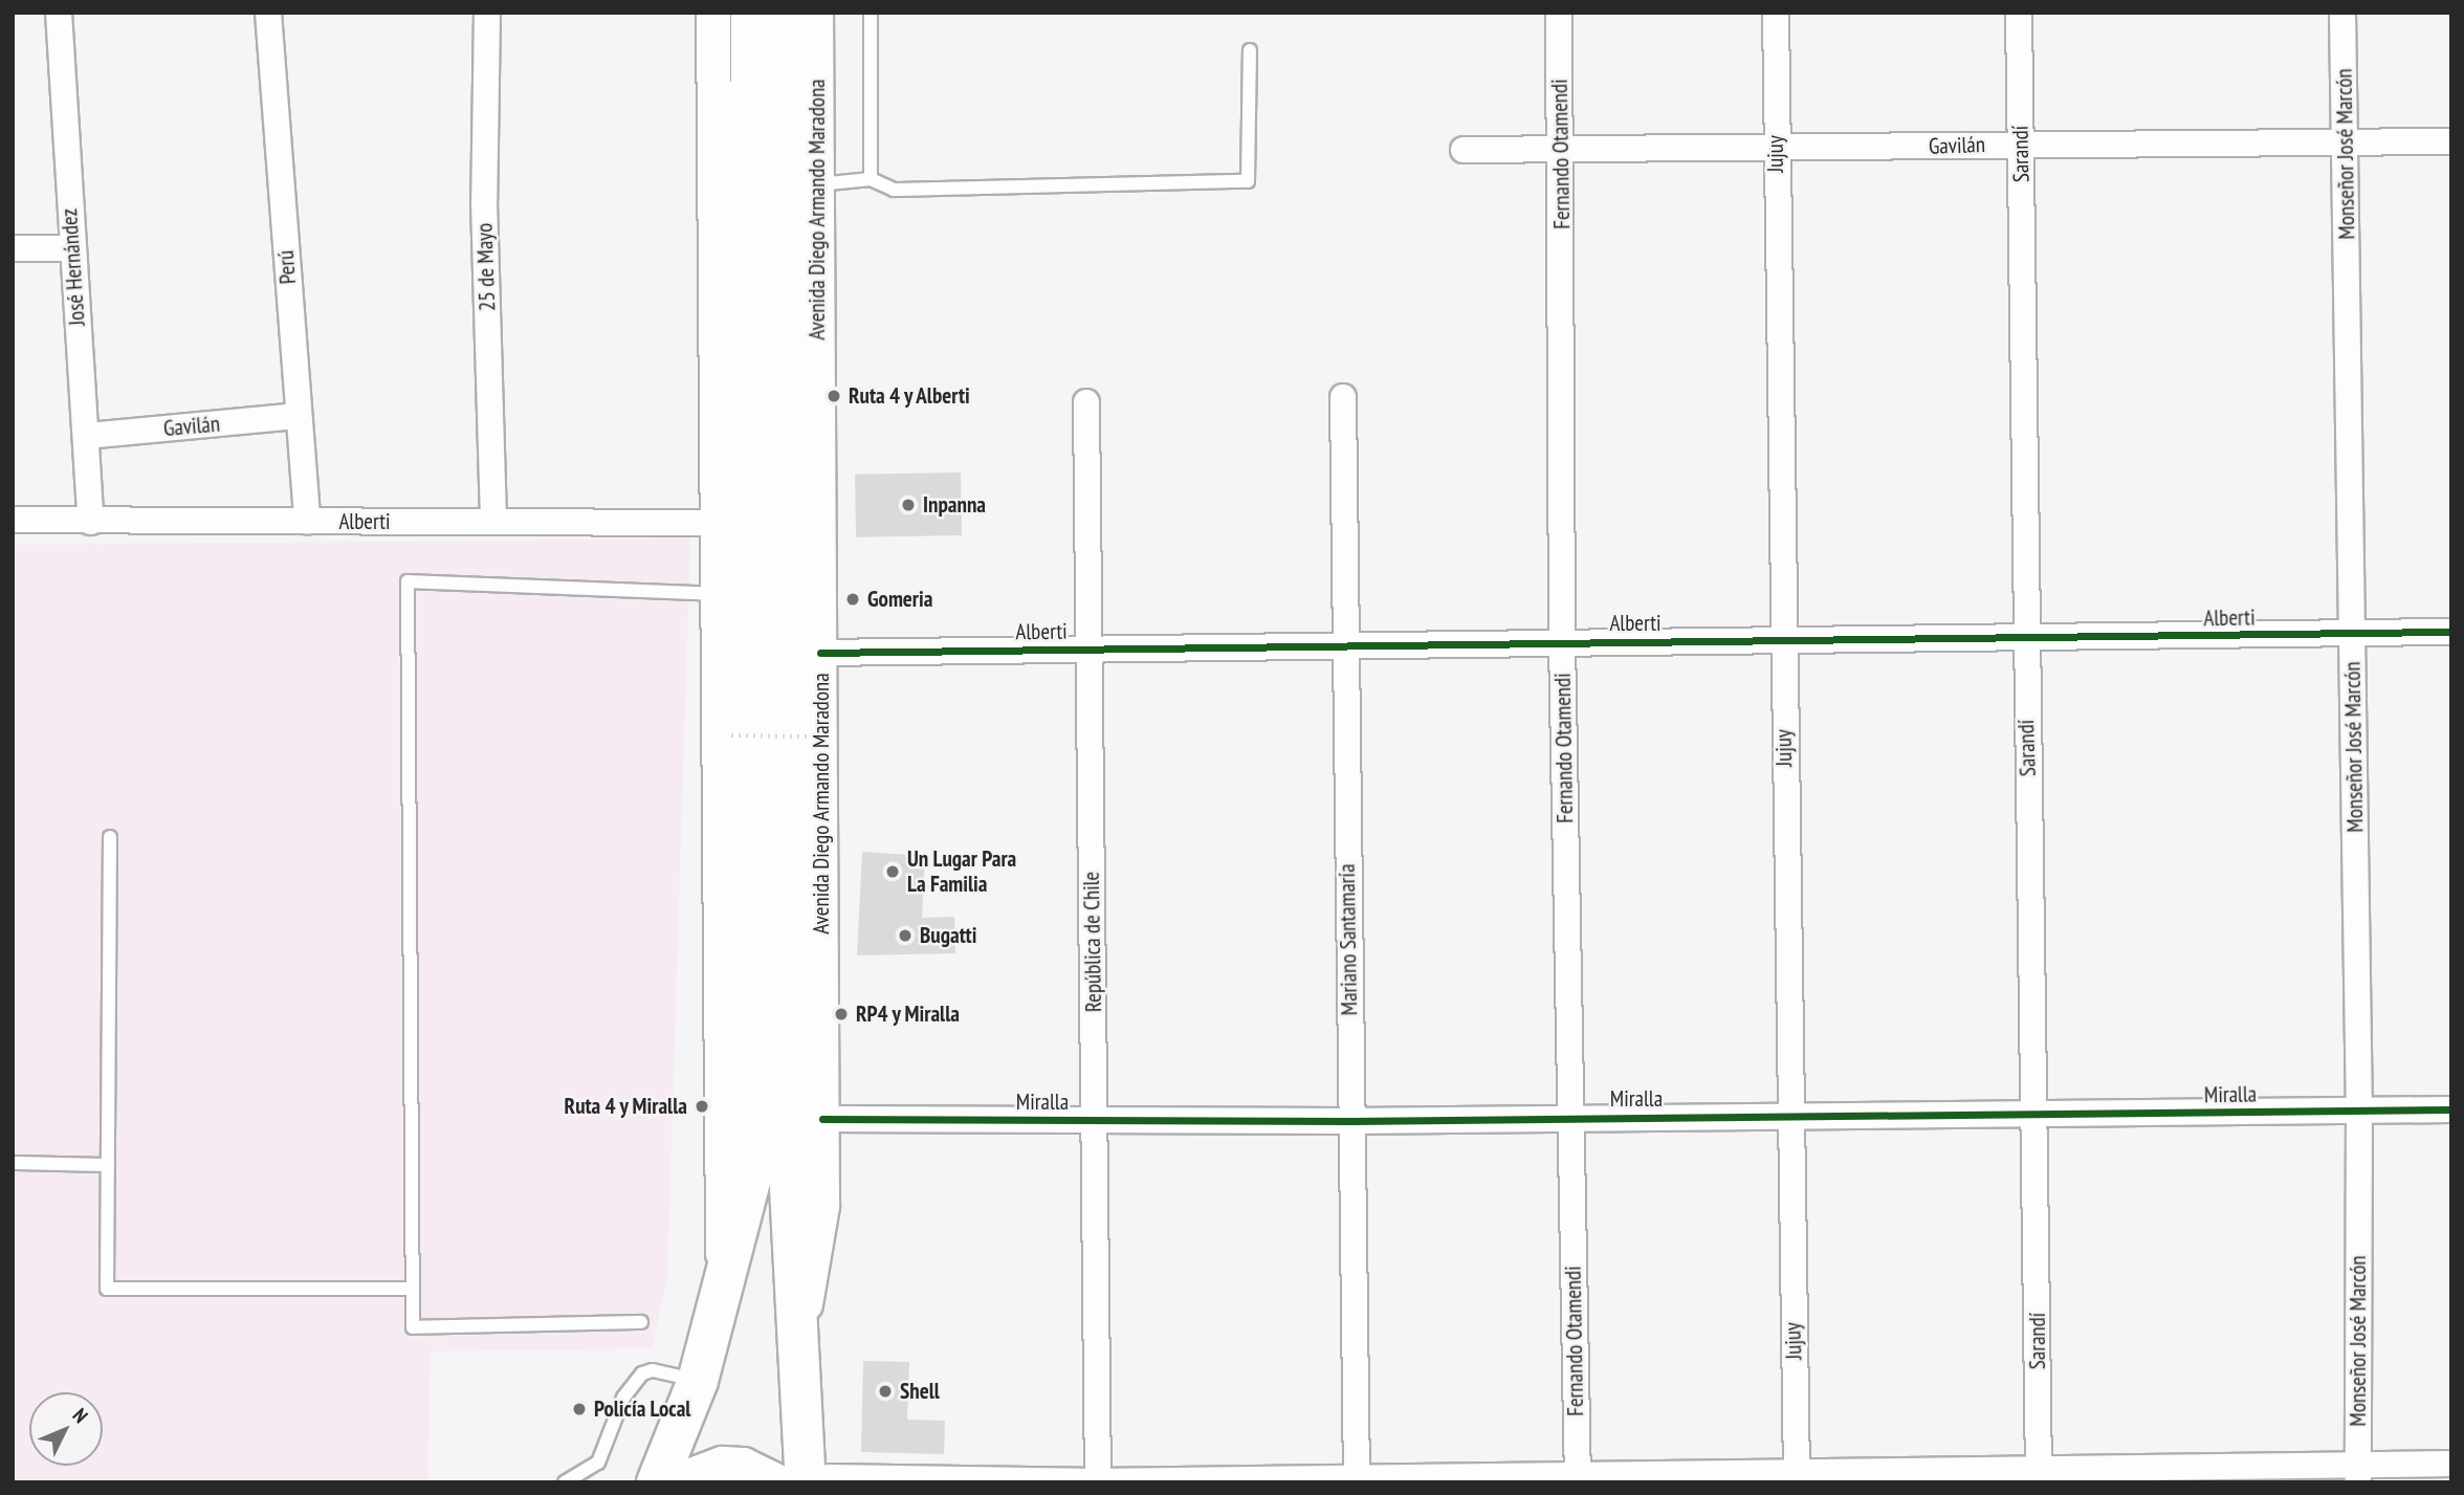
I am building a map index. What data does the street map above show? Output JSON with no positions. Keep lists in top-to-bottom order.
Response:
{
  "streets": {
    "main road": ["Avenida Diego Armando Maradona"],
    "street": [
      "Gavilán",
      "Fernando Otamendi",
      "Jujuy",
      "Sarandí",
      "Monseñor José Marcón",
      "José Hernández",
      "Perú",
      "25 de Mayo",
      "Alberti",
      "Mariano Santamaría",
      "República de Chile",
      "Miralla"
    ]
  },
  "crossings": [
    ["Gavilán", "Fernando Otamendi"],
    ["Gavilán", "Jujuy"],
    ["Gavilán", "Sarandí"],
    ["Gavilán", "Monseñor José Marcón"],
    ["Gavilán", "José Hernández"],
    ["Gavilán", "Perú"],
    ["Fernando Otamendi", "Alberti"],
    ["Fernando Otamendi", "Miralla"],
    ["Jujuy", "Alberti"],
    ["Jujuy", "Miralla"],
    ["Sarandí", "Alberti"],
    ["Sarandí", "Miralla"],
    ["Monseñor José Marcón", "Alberti"],
    ["Monseñor José Marcón", "Miralla"],
    ["Avenida Diego Armando Maradona", "Alberti"],
    ["Avenida Diego Armando Maradona", "Miralla"],
    ["José Hernández", "Alberti"],
    ["Perú", "Alberti"],
    ["25 de Mayo", "Alberti"],
    ["Alberti", "Mariano Santamaría"],
    ["Alberti", "República de Chile"],
    ["Mariano Santamaría", "Miralla"],
    ["República de Chile", "Miralla"]
  ],
  "places": [
    "Ruta 4 y Alberti",
    "Inpanna",
    "Gomeria",
    "Un Lugar Para La Familia",
    "Bugatti",
    "RP4 y Miralla",
    "Ruta 4 y Miralla",
    "Shell",
    "Policía Local"
  ],
  "north": "top right"
}
